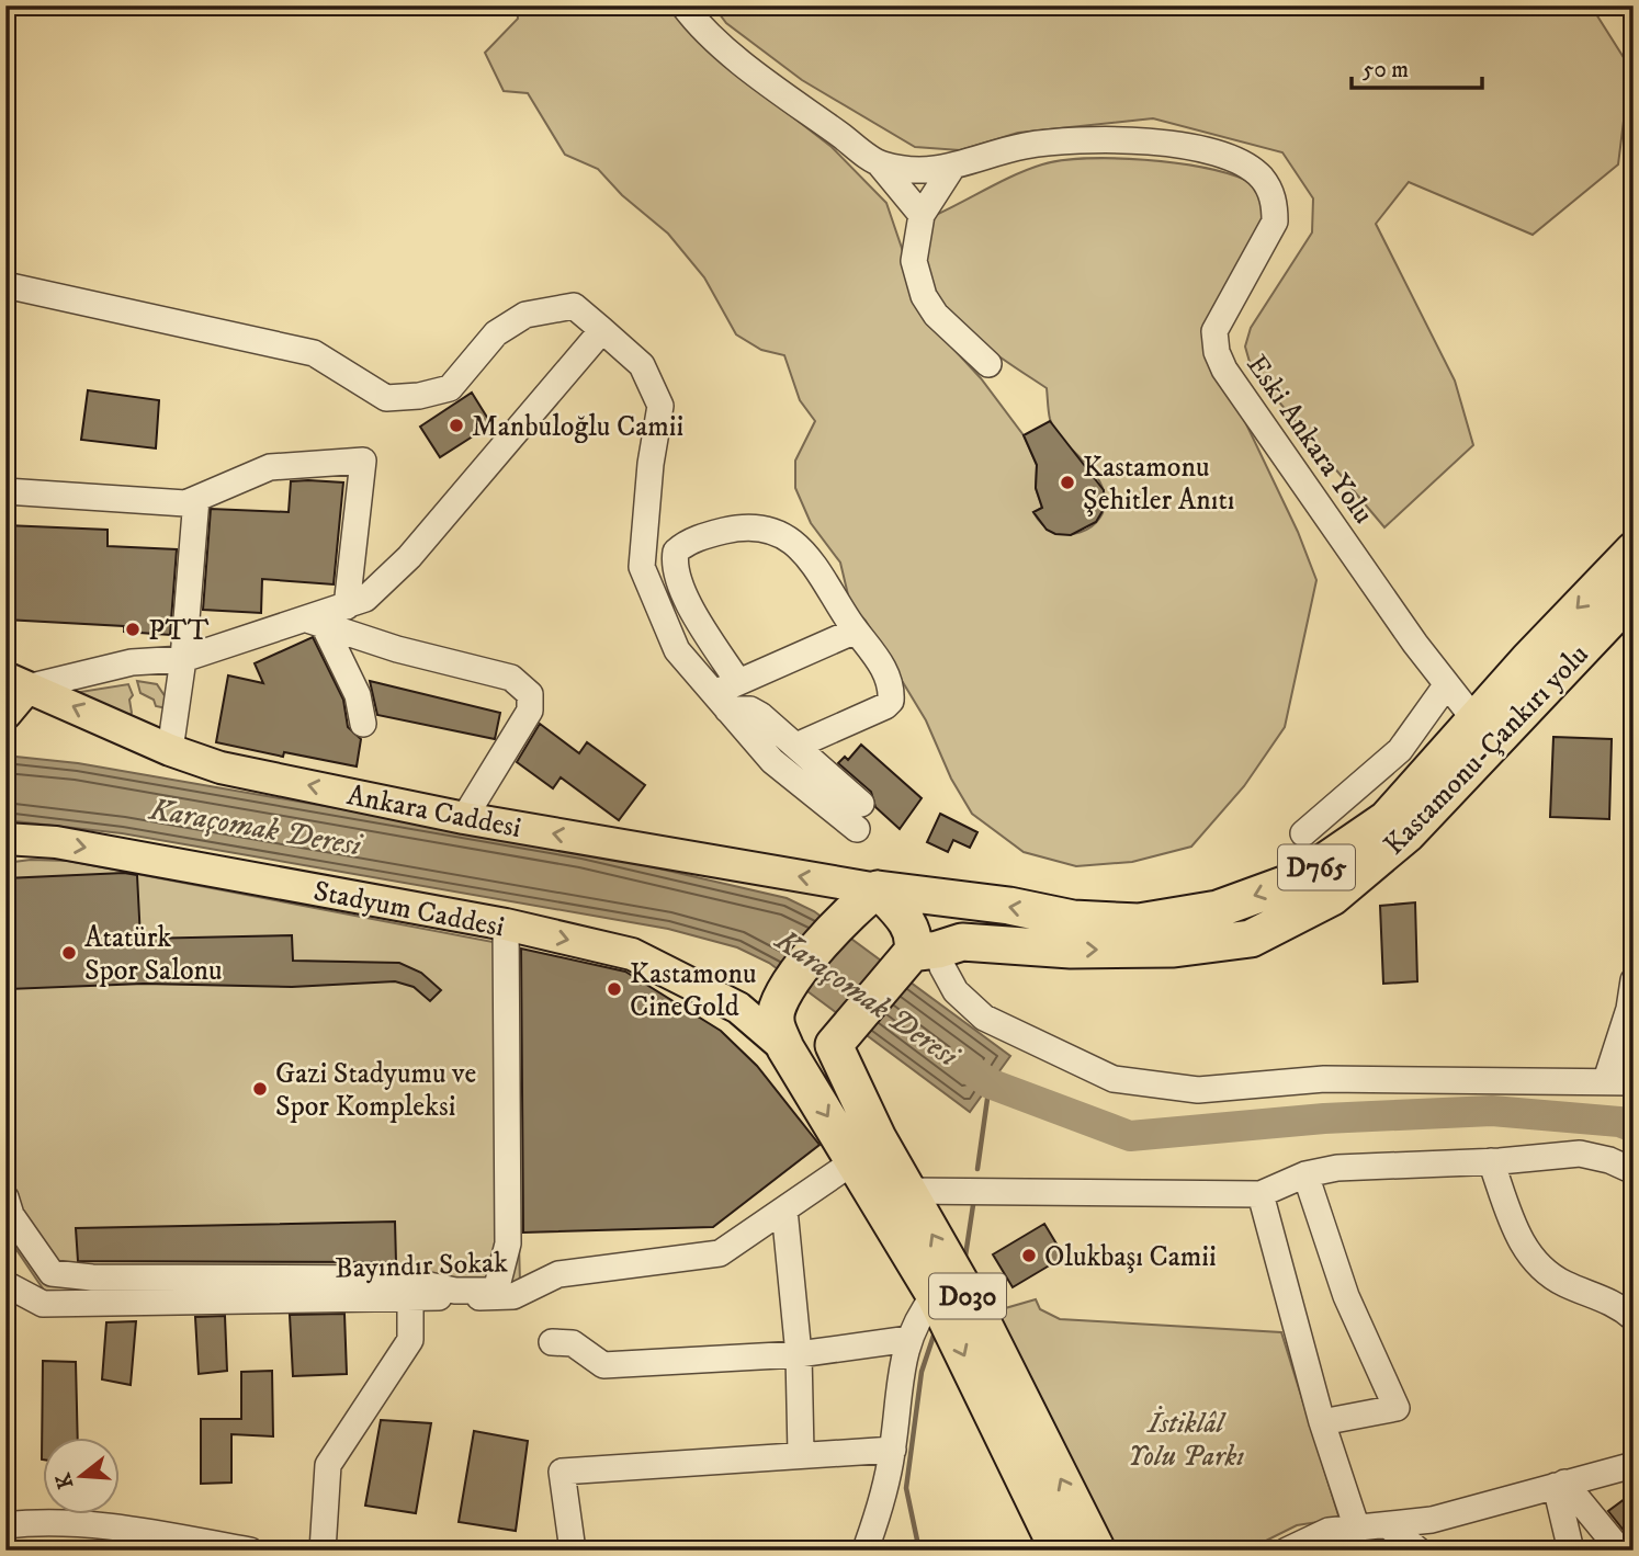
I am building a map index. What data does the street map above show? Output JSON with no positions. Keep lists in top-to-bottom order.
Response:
{
  "streets": {
    "highway": ["Kastamonu-Çankırı yolu", "D765", "D030"],
    "main road": ["Ankara Caddesi", "Stadyum Caddesi"],
    "street": ["Eski Ankara Yolu", "Bayındır Sokak"]
  },
  "crossings": [
    ["Eski Ankara Yolu", "Kastamonu-Çankırı yolu"],
    ["Kastamonu-Çankırı yolu", "Ankara Caddesi"]
  ],
  "one_way": ["Ankara Caddesi", "Stadyum Caddesi"],
  "water": ["Karaçomak Deresi"],
  "parks": ["İstiklâl Yolu Parkı"],
  "places": [
    "Manbuloğlu Camii",
    "Kastamonu Şehitler Anıtı",
    "PTT",
    "Atatürk Spor Salonu",
    "Kastamonu CineGold",
    "Gazi Stadyumu ve Spor Kompleksi",
    "Olukbaşı Camii"
  ],
  "scale_bar": "50 m",
  "north": "left"
}
